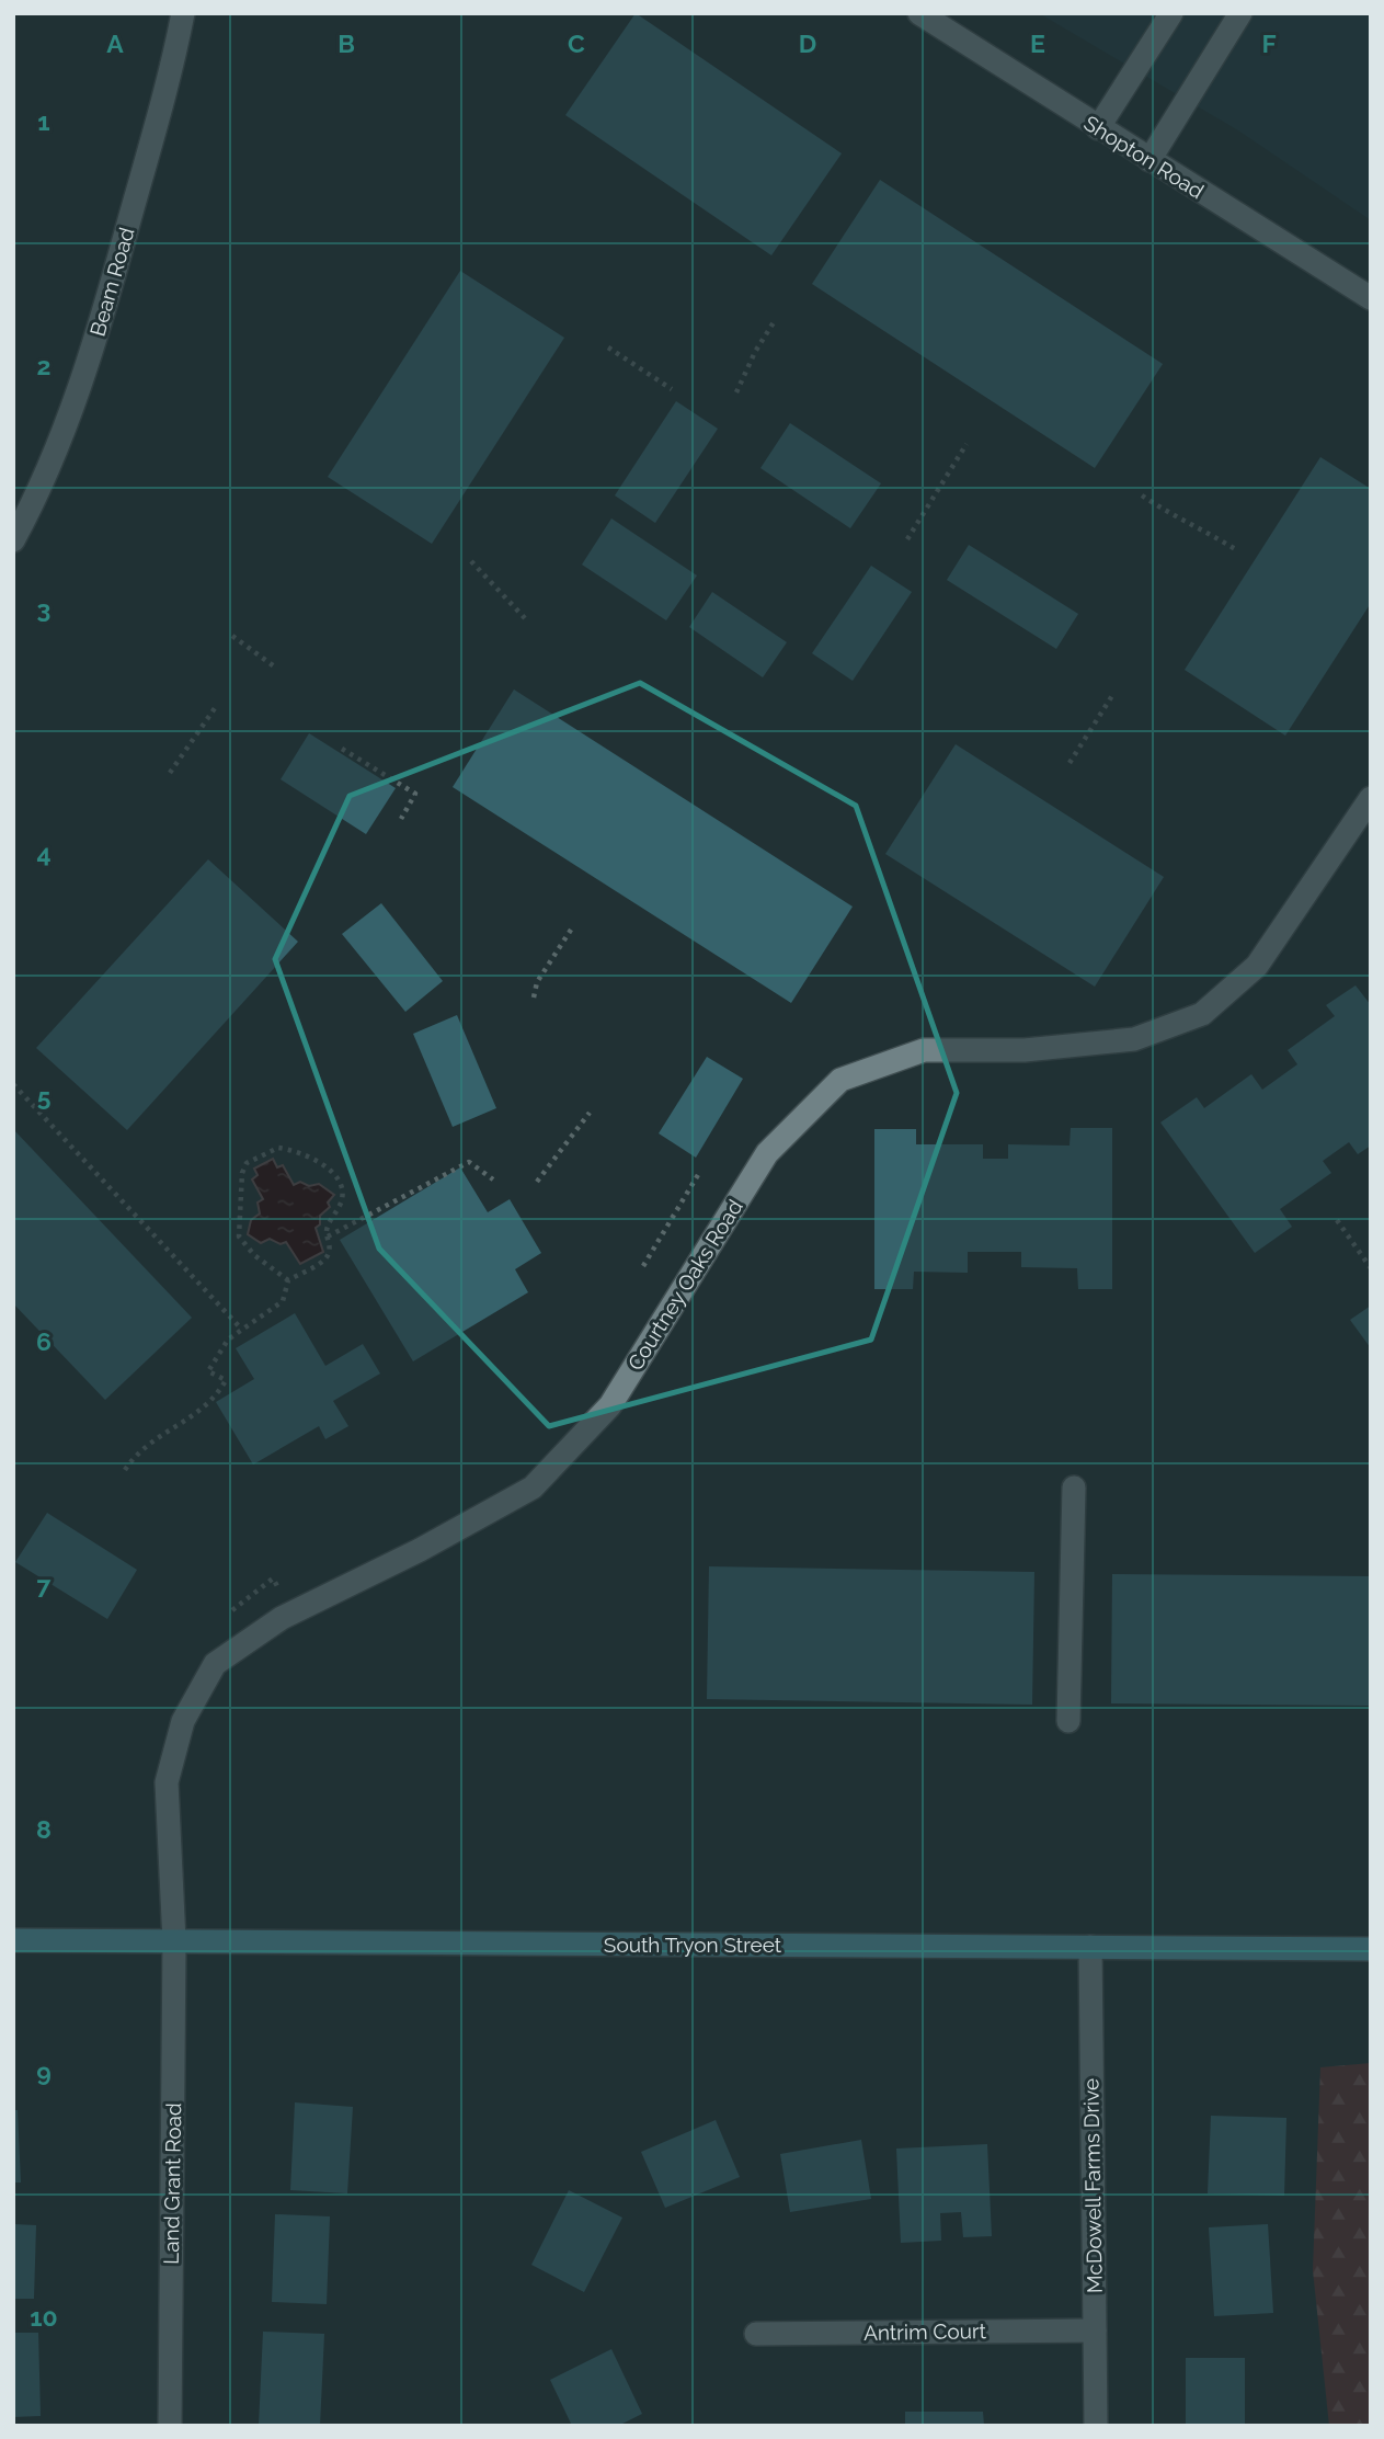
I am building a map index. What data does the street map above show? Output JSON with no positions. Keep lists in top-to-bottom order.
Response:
{
  "streets": {
    "main road": ["South Tryon Street"],
    "street": [
      "Shopton Road",
      "Beam Road",
      "Courtney Oaks Road",
      "Land Grant Road",
      "McDowell Farms Drive",
      "Antrim Court"
    ]
  },
  "crossings": [
    ["Courtney Oaks Road", "South Tryon Street"],
    ["Courtney Oaks Road", "Land Grant Road"],
    ["South Tryon Street", "Land Grant Road"],
    ["South Tryon Street", "McDowell Farms Drive"],
    ["McDowell Farms Drive", "Antrim Court"]
  ],
  "grid": {
    "columns": [
      "A",
      "B",
      "C",
      "D",
      "E",
      "F"
    ],
    "rows": [
      "1",
      "2",
      "3",
      "4",
      "5",
      "6",
      "7",
      "8",
      "9",
      "10"
    ]
  }
}
